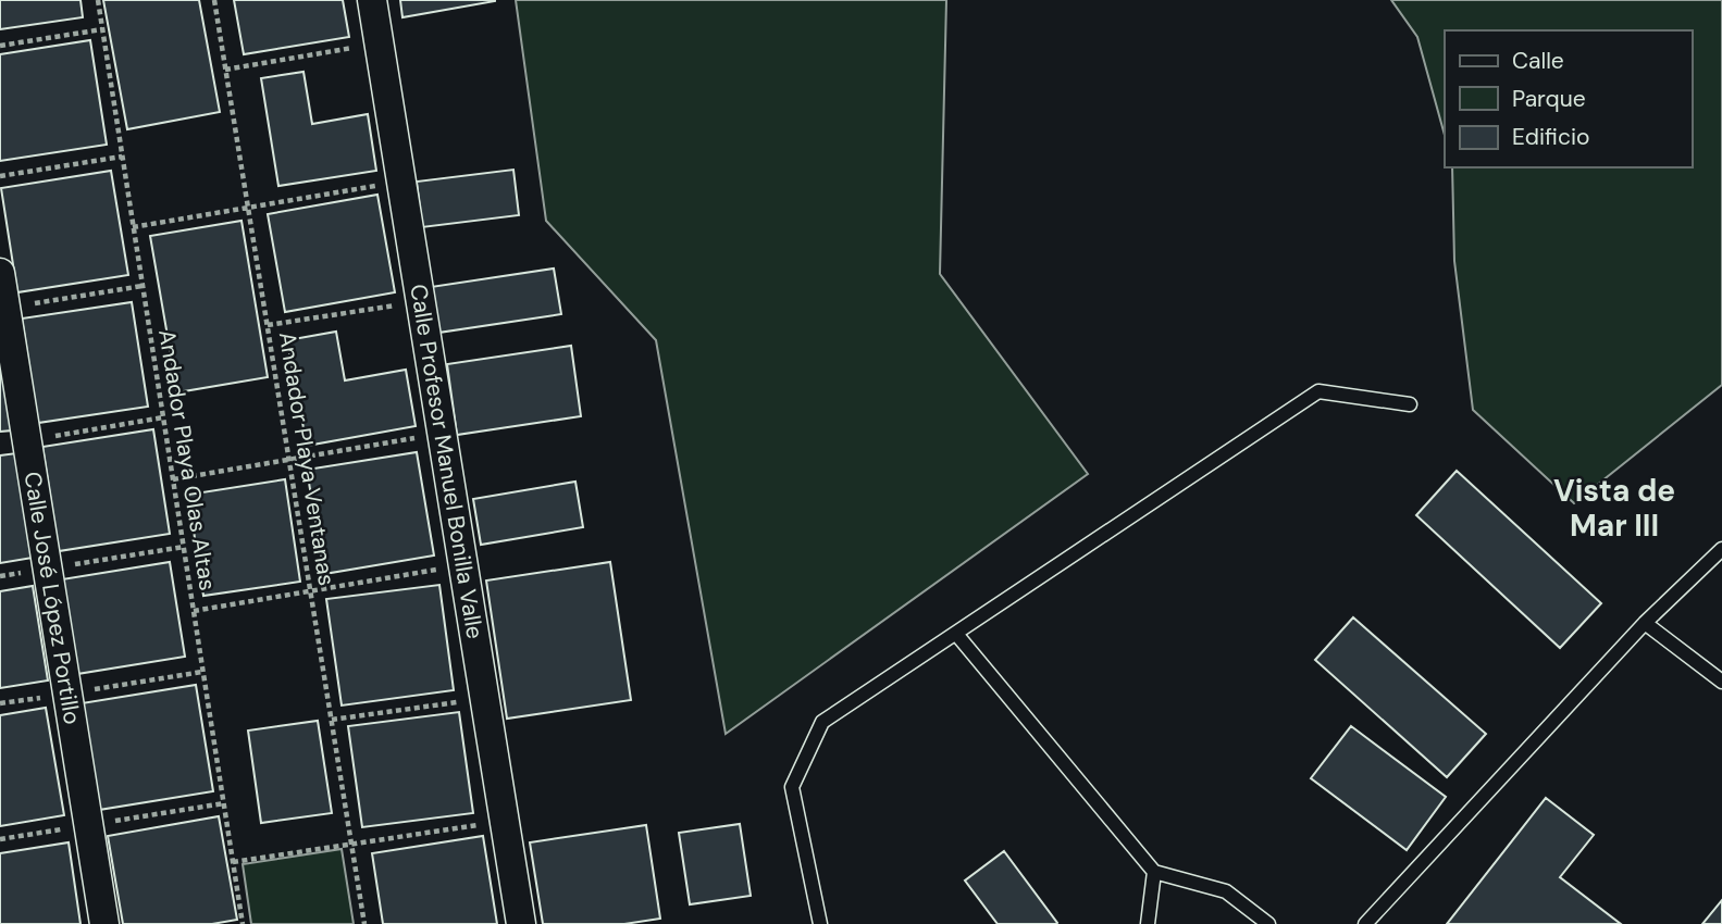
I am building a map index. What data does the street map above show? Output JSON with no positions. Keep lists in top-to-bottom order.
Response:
{
  "streets": {
    "street": ["Calle Profesor Manuel Bonilla Valle", "Calle José López Portillo"],
    "path": ["Andador Playa Ventanas", "Andador Playa Olas Altas"]
  },
  "districts": ["Vista de Mar III"],
  "legend": ["Calle", "Parque", "Edificio"]
}
